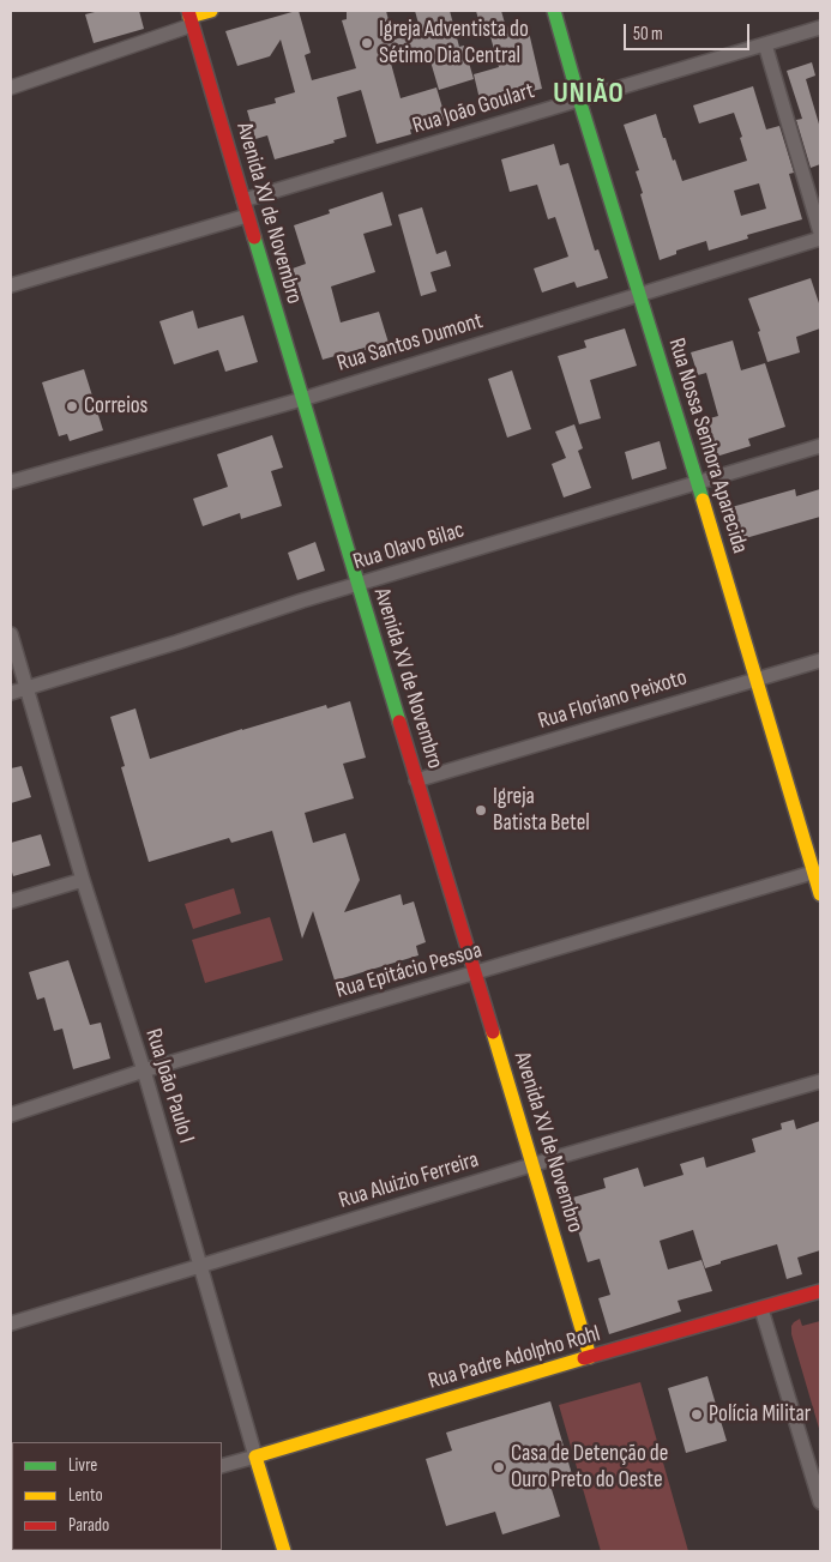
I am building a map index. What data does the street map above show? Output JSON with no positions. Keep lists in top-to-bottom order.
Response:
{
  "streets": {
    "street": [
      "Rua João Goulart",
      "Avenida XV de Novembro",
      "Rua Santos Dumont",
      "Rua Nossa Senhora Aparecida",
      "Rua Olavo Bilac",
      "Rua Floriano Peixoto",
      "Rua Epitácio Pessoa",
      "Rua João Paulo I",
      "Rua Aluizio Ferreira",
      "Rua Padre Adolpho Rohl"
    ]
  },
  "crossings": [
    ["Rua João Goulart", "Avenida XV de Novembro"],
    ["Rua João Goulart", "Rua Nossa Senhora Aparecida"],
    ["Avenida XV de Novembro", "Rua Santos Dumont"],
    ["Avenida XV de Novembro", "Rua Olavo Bilac"],
    ["Avenida XV de Novembro", "Rua Floriano Peixoto"],
    ["Avenida XV de Novembro", "Rua Epitácio Pessoa"],
    ["Avenida XV de Novembro", "Rua Aluizio Ferreira"],
    ["Avenida XV de Novembro", "Rua Padre Adolpho Rohl"],
    ["Rua Santos Dumont", "Rua Nossa Senhora Aparecida"],
    ["Rua Nossa Senhora Aparecida", "Rua Olavo Bilac"],
    ["Rua Nossa Senhora Aparecida", "Rua Floriano Peixoto"],
    ["Rua Nossa Senhora Aparecida", "Rua Epitácio Pessoa"],
    ["Rua Olavo Bilac", "Rua João Paulo I"],
    ["Rua Epitácio Pessoa", "Rua João Paulo I"],
    ["Rua João Paulo I", "Rua Aluizio Ferreira"],
    ["Rua João Paulo I", "Rua Padre Adolpho Rohl"]
  ],
  "districts": ["UNIÃO"],
  "places": [
    "Igreja Adventista do Sétimo Dia Central",
    "Correios",
    "Igreja Batista Betel",
    "Polícia Militar",
    "Casa de Detenção de Ouro Preto do Oeste"
  ],
  "legend": ["Livre", "Lento", "Parado"],
  "scale_bar": "50 m"
}
